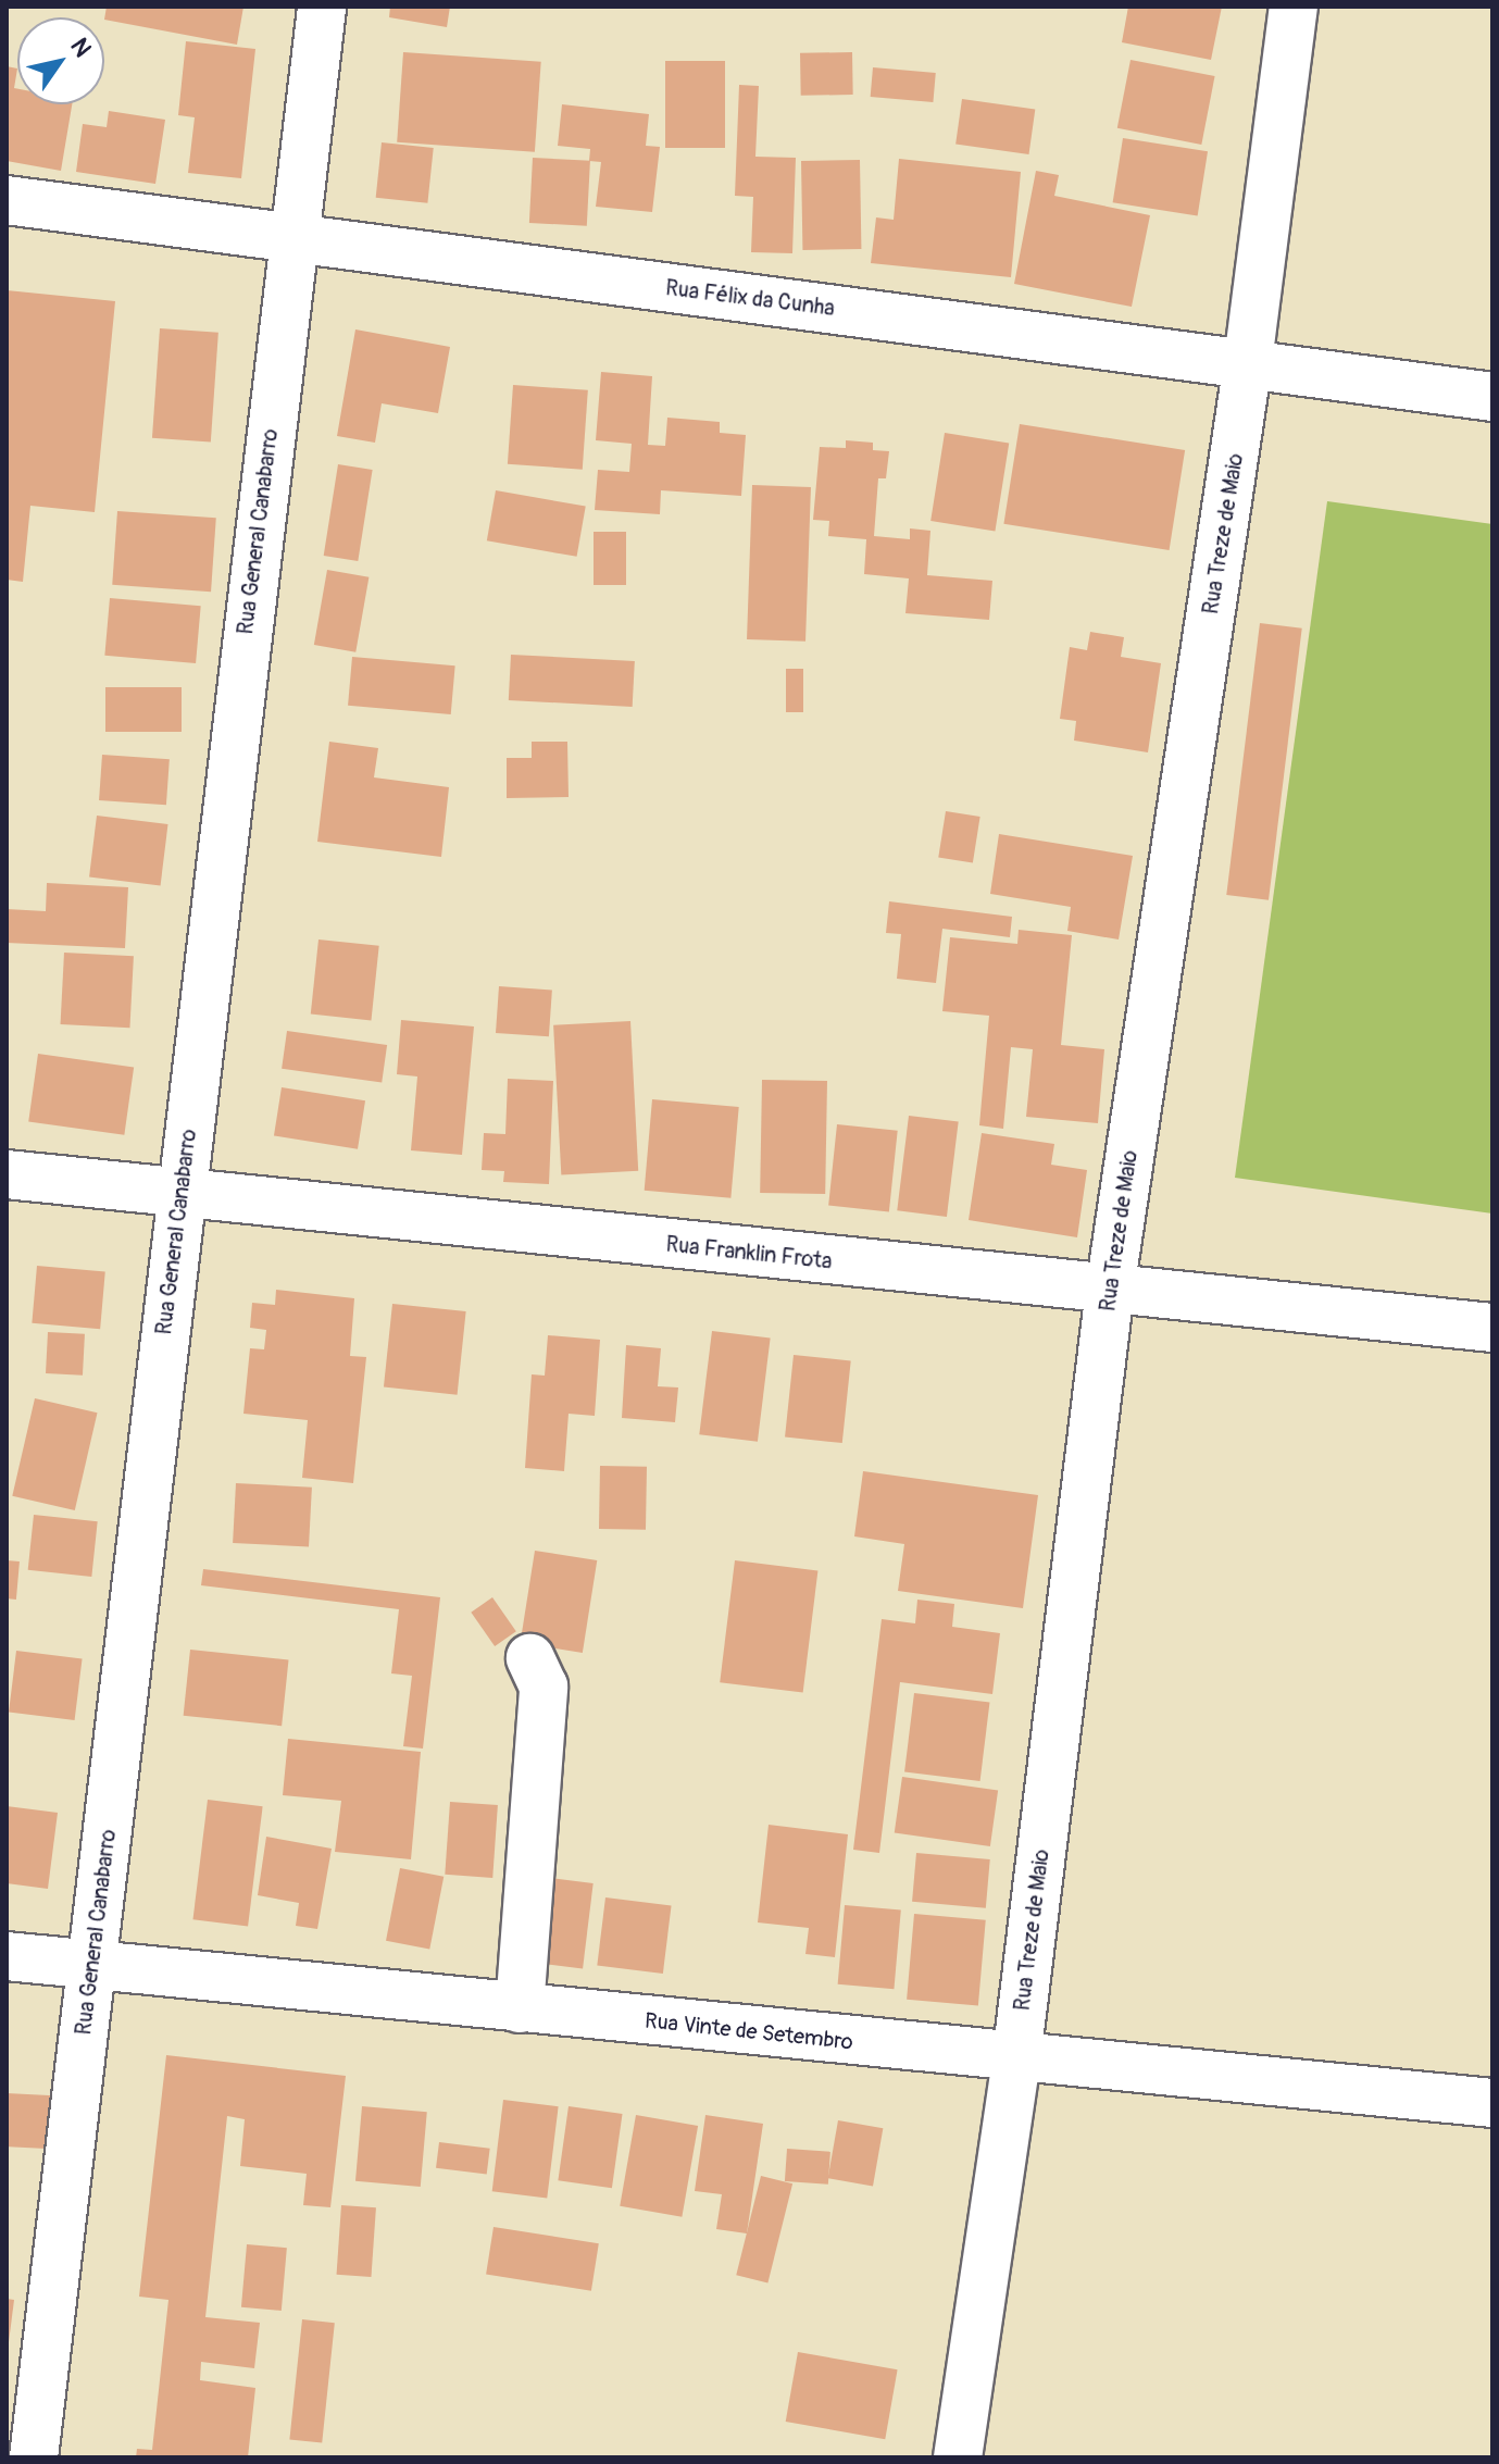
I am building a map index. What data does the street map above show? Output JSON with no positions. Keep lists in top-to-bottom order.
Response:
{
  "streets": {
    "street": [
      "Rua Félix da Cunha",
      "Rua General Canabarro",
      "Rua Treze de Maio",
      "Rua Franklin Frota",
      "Rua Vinte de Setembro"
    ]
  },
  "crossings": [
    ["Rua Félix da Cunha", "Rua General Canabarro"],
    ["Rua Félix da Cunha", "Rua Treze de Maio"],
    ["Rua General Canabarro", "Rua Franklin Frota"],
    ["Rua General Canabarro", "Rua Vinte de Setembro"],
    ["Rua Treze de Maio", "Rua Franklin Frota"],
    ["Rua Treze de Maio", "Rua Vinte de Setembro"]
  ],
  "north": "top right"
}
